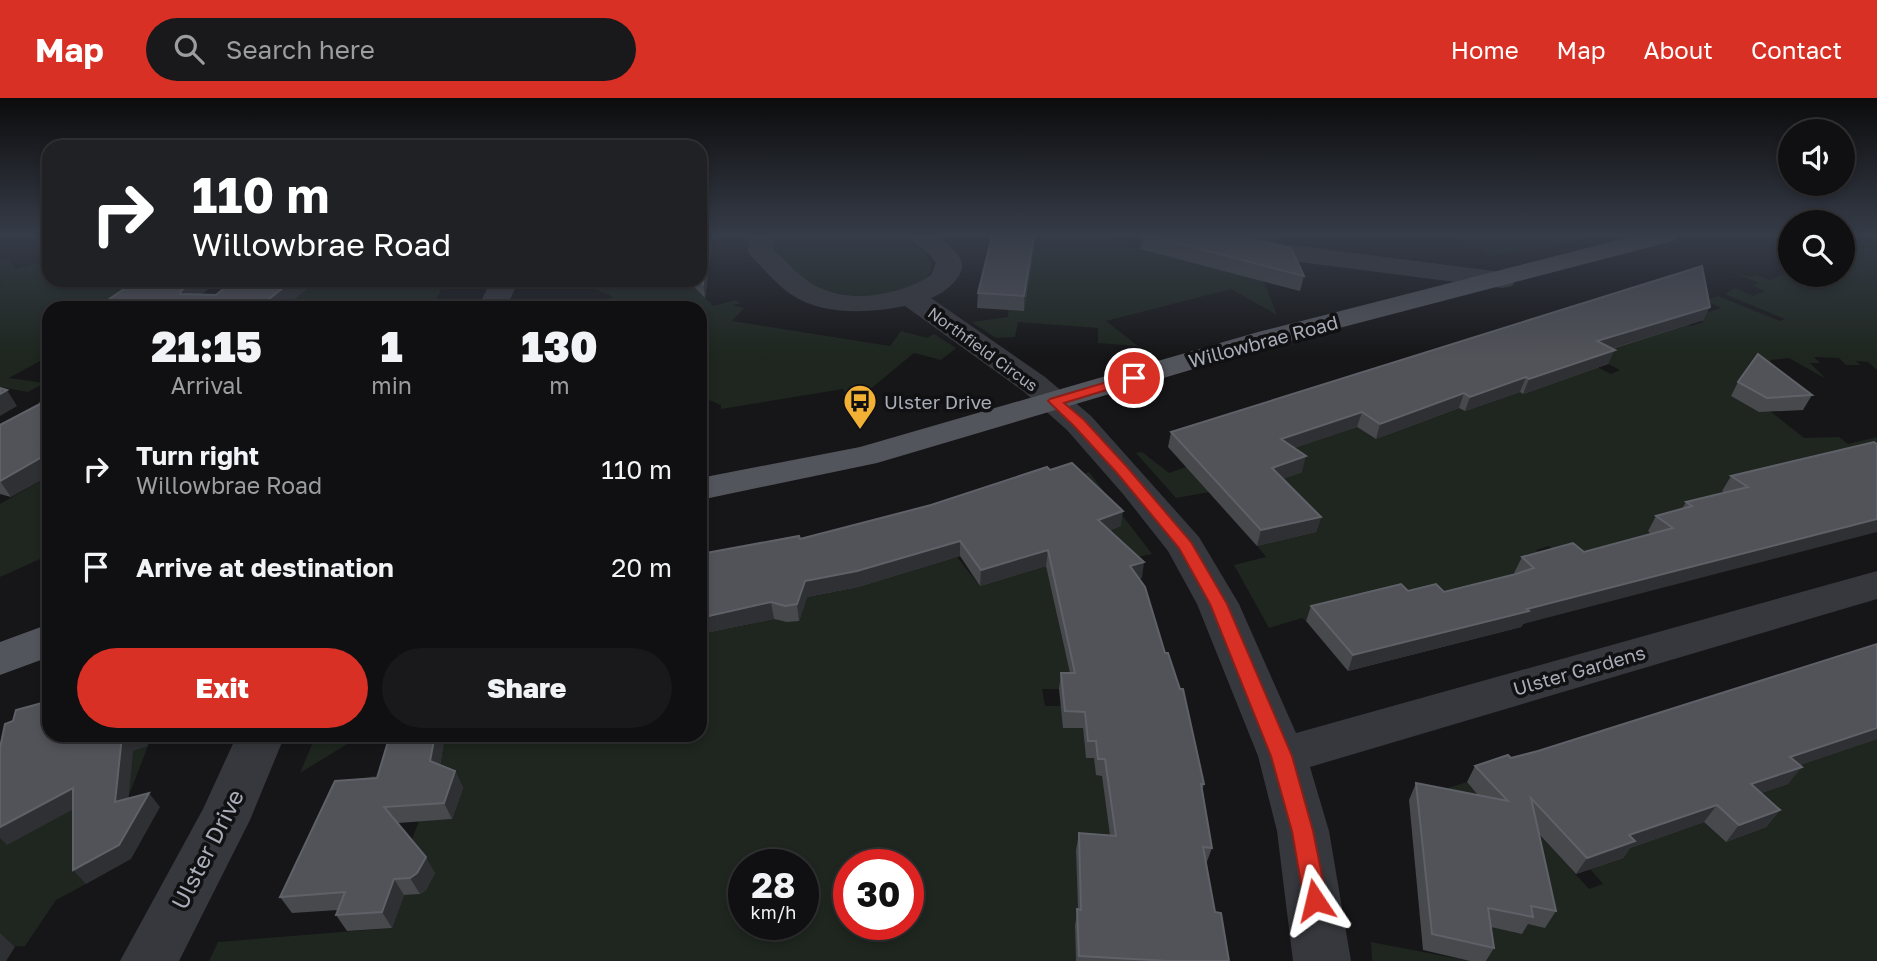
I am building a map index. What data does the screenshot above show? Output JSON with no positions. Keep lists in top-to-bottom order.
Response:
{
  "streets": {
    "main road": ["Willowbrae Road"],
    "street": ["Northfield Circus", "Ulster Gardens", "Ulster Drive"]
  },
  "crossings": [
    ["Willowbrae Road", "Northfield Circus"],
    ["Northfield Circus", "Ulster Gardens"]
  ],
  "places": {
    "bus stop": ["Ulster Drive"]
  },
  "page": {
    "header": "Map",
    "search": "Search here",
    "nav": [
      "Home",
      "Map",
      "About",
      "Contact"
    ],
    "turn": ["110 m", "Willowbrae Road"],
    "eta": [
      "21:15",
      "Arrival",
      "1",
      "min",
      "130",
      "m"
    ],
    "list": [
      {
        "name": "Turn right",
        "note": "Willowbrae Road",
        "value": "110 m"
      },
      {
        "name": "Arrive at destination",
        "value": "20 m"
      }
    ],
    "buttons": ["Exit", "Share"],
    "speed": "28 km/h",
    "limit": "30"
  }
}
